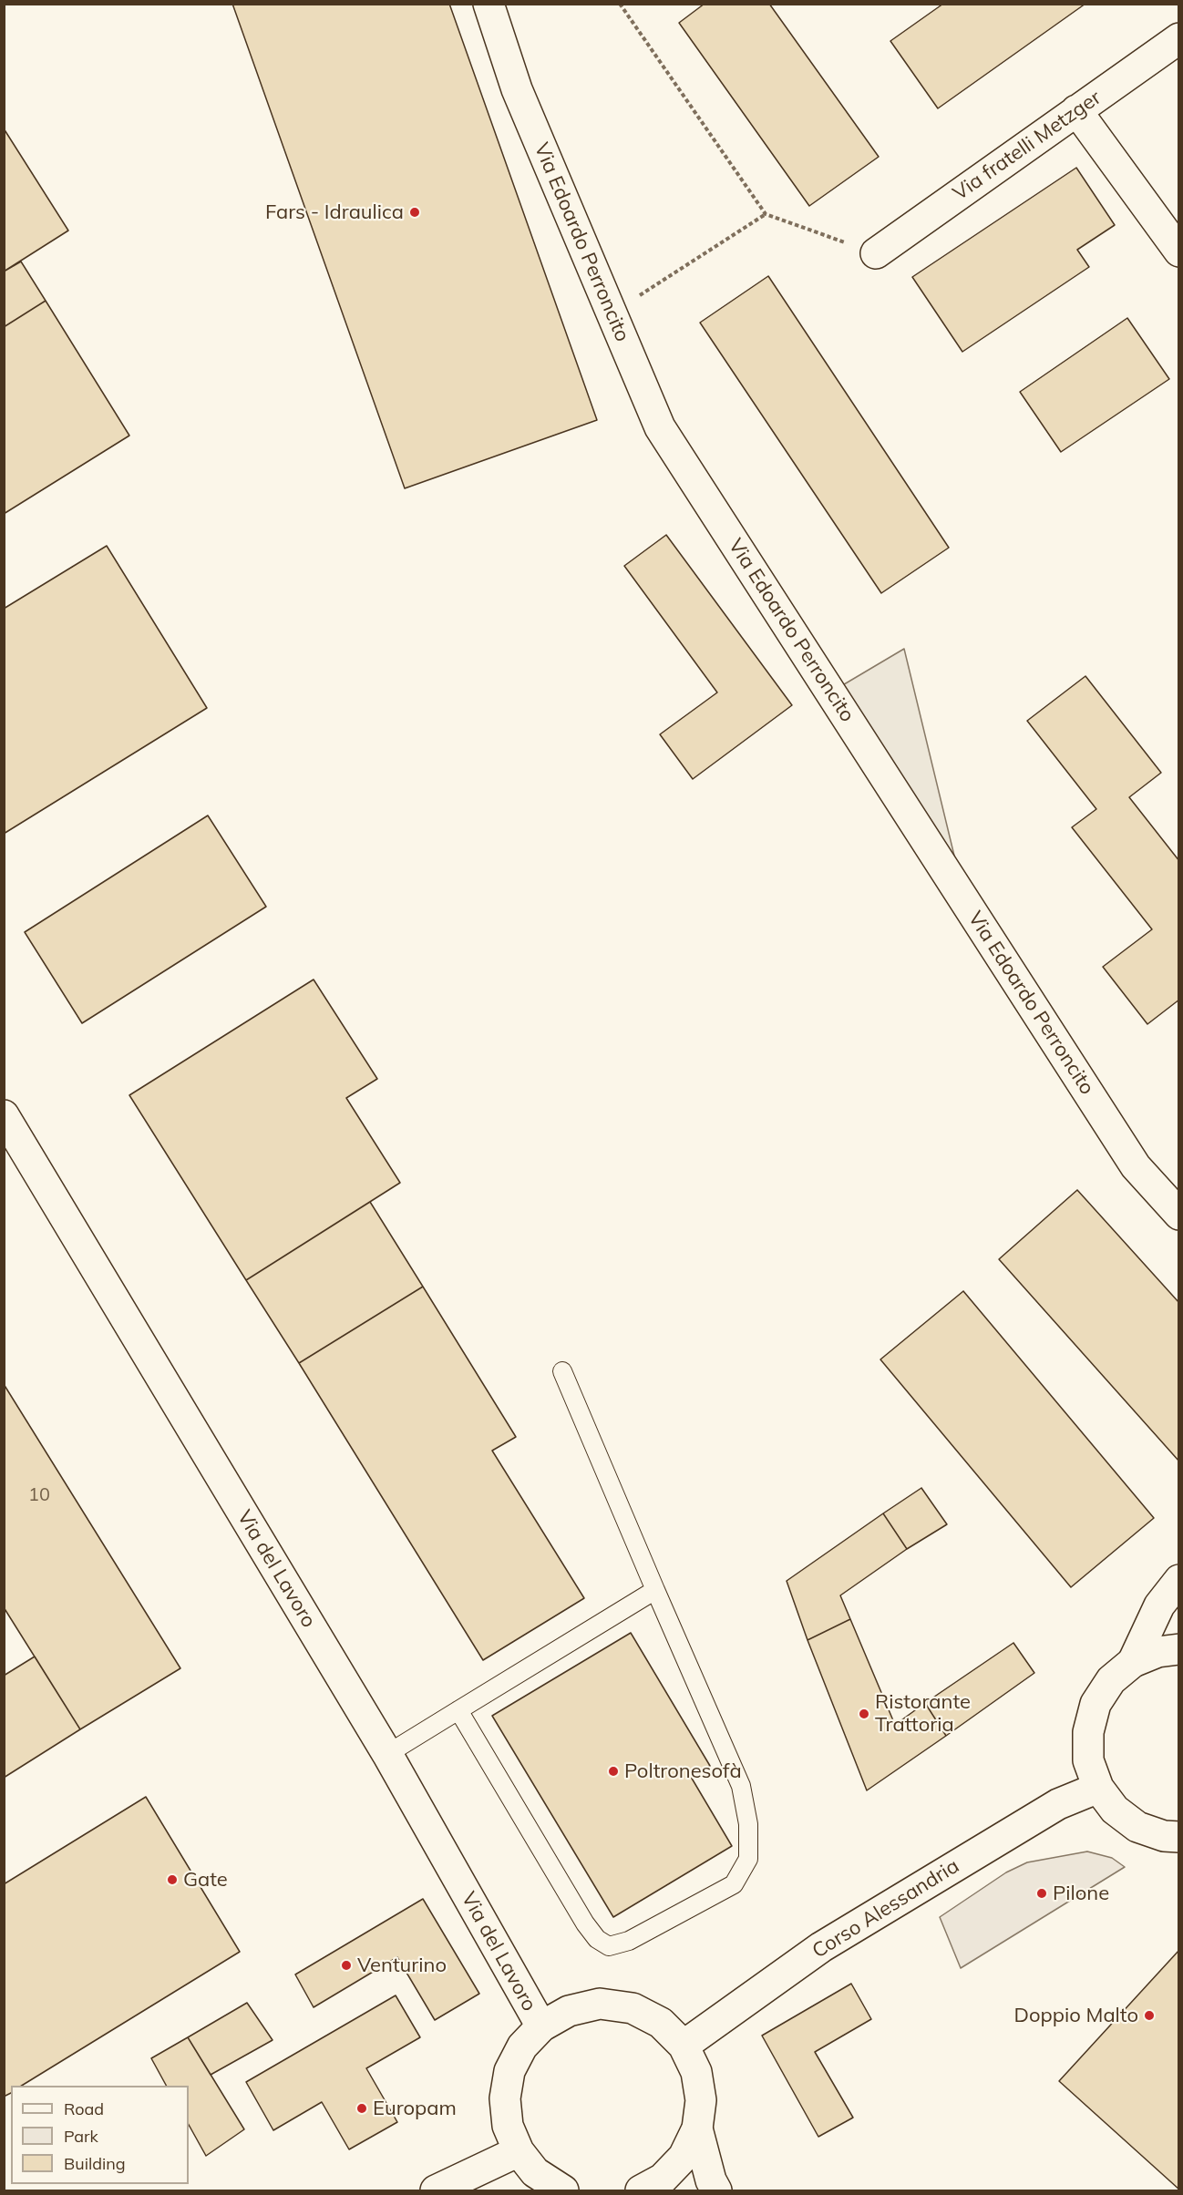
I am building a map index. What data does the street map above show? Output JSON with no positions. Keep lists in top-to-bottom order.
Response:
{
  "streets": {
    "street": [
      "Via fratelli Metzger",
      "Via Edoardo Perroncito",
      "Via del Lavoro",
      "Corso Alessandria"
    ]
  },
  "places": [
    "Fars - Idraulica",
    "Ristorante Trattoria",
    "Poltronesofà",
    "Gate",
    "Pilone",
    "Venturino",
    "Doppio Malto",
    "Europam"
  ],
  "house_numbers": ["10"],
  "legend": ["Road", "Park", "Building"]
}
